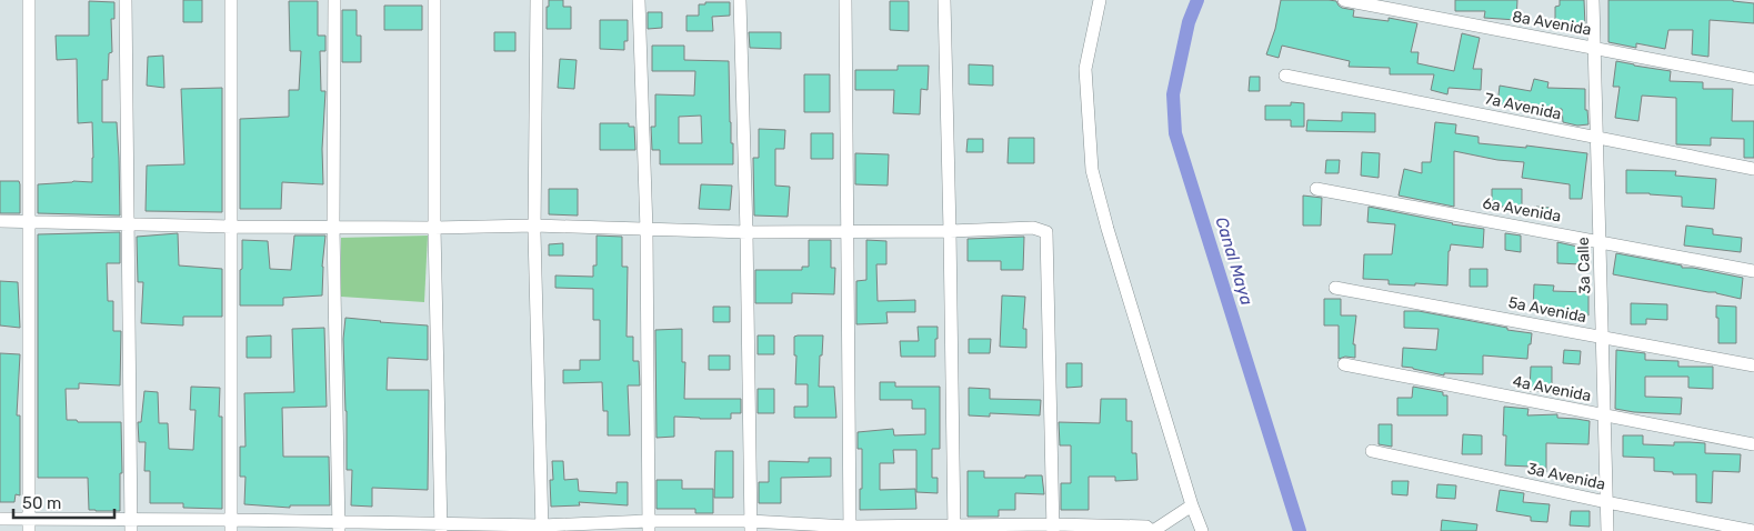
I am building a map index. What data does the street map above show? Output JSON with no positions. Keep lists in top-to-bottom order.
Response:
{
  "streets": {
    "street": [
      "8a Avenida",
      "7a Avenida",
      "6a Avenida",
      "3a Calle",
      "5a Avenida",
      "4a Avenida",
      "3a Avenida"
    ]
  },
  "crossings": [
    ["8a Avenida", "3a Calle"],
    ["7a Avenida", "3a Calle"],
    ["6a Avenida", "3a Calle"],
    ["3a Calle", "5a Avenida"],
    ["3a Calle", "4a Avenida"],
    ["3a Calle", "3a Avenida"]
  ],
  "water": ["Canal Maya"],
  "scale_bar": "50 m"
}
